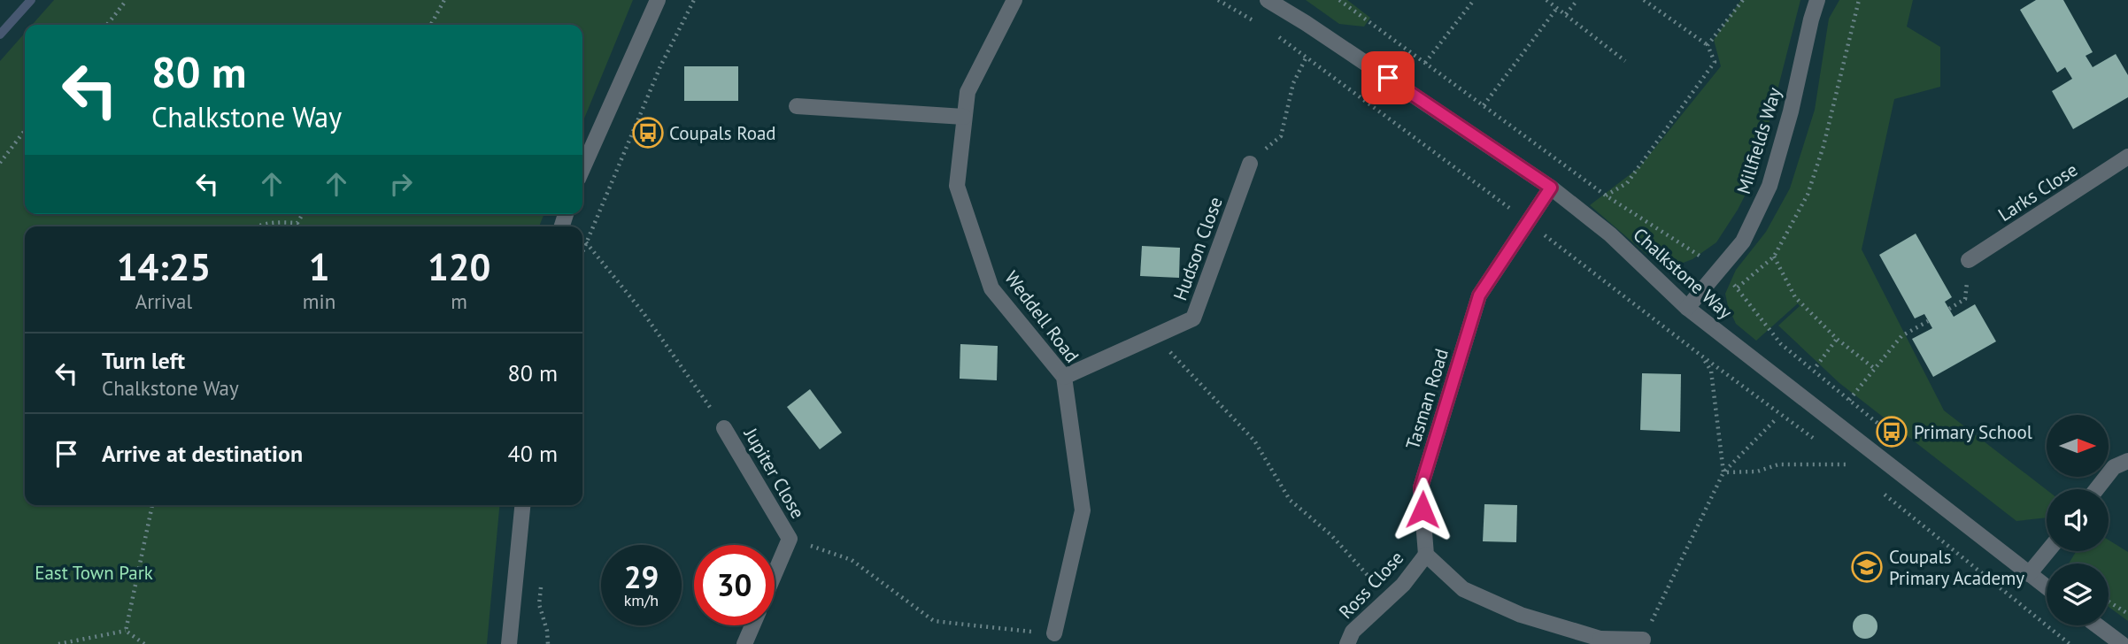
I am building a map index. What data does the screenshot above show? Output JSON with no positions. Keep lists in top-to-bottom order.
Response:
{
  "streets": {
    "street": [
      "Millfields Way",
      "Larks Close",
      "Hudson Close",
      "Chalkstone Way",
      "Weddell Road",
      "Tasman Road",
      "Jupiter Close",
      "Ross Close"
    ]
  },
  "crossings": [
    ["Millfields Way", "Chalkstone Way"],
    ["Hudson Close", "Weddell Road"],
    ["Chalkstone Way", "Tasman Road"],
    ["Tasman Road", "Ross Close"]
  ],
  "parks": ["East Town Park"],
  "places": {
    "bus stop": ["Coupals Road", "Primary School"],
    "school or university": ["Coupals Primary Academy"]
  },
  "north": "right",
  "page": {
    "turn": ["80 m", "Chalkstone Way"],
    "eta": [
      "14:25",
      "Arrival",
      "1",
      "min",
      "120",
      "m"
    ],
    "list": [
      {
        "name": "Turn left",
        "note": "Chalkstone Way",
        "value": "80 m"
      },
      {
        "name": "Arrive at destination",
        "value": "40 m"
      }
    ],
    "speed": "29 km/h",
    "limit": "30"
  }
}
